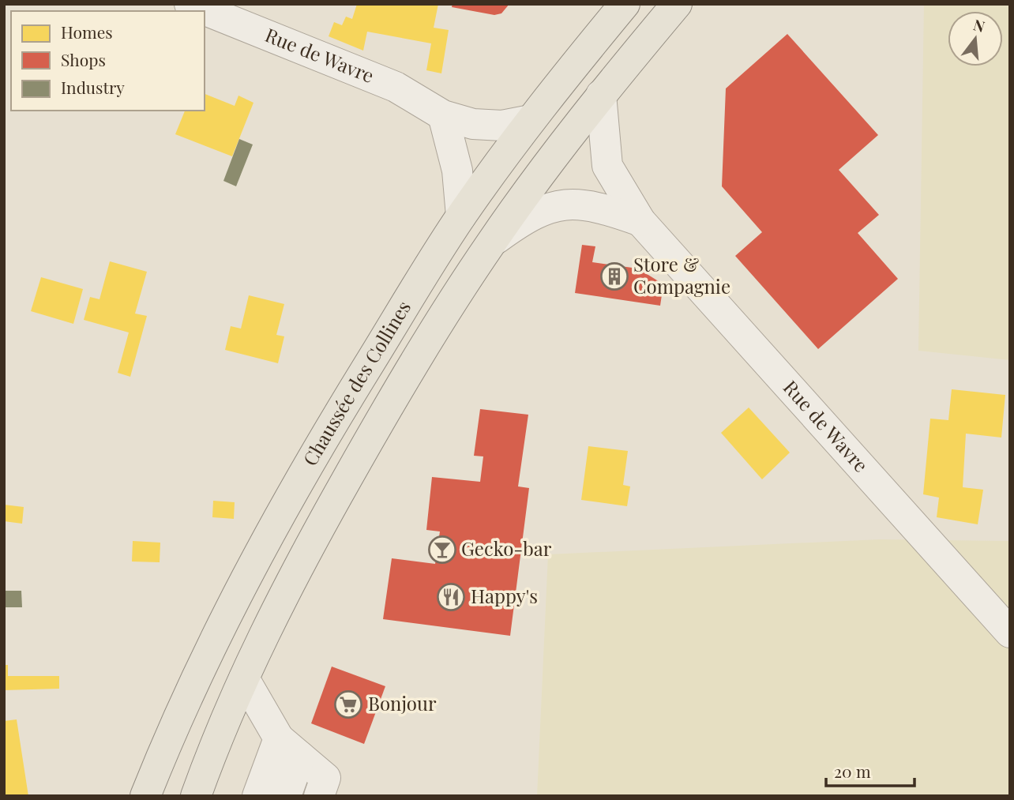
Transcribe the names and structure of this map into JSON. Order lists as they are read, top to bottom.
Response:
{
  "streets": {
    "main road": ["Chaussée des Collines"],
    "street": ["Rue de Wavre"]
  },
  "crossings": [
    ["Rue de Wavre", "Chaussée des Collines"]
  ],
  "places": {
    "building": ["Store & Compagnie"],
    "bar": ["Gecko-bar"],
    "restaurant": ["Happy's"],
    "supermarket": ["Bonjour"]
  },
  "legend": ["Homes", "Shops", "Industry"],
  "scale_bar": "20 m",
  "north": "top"
}
